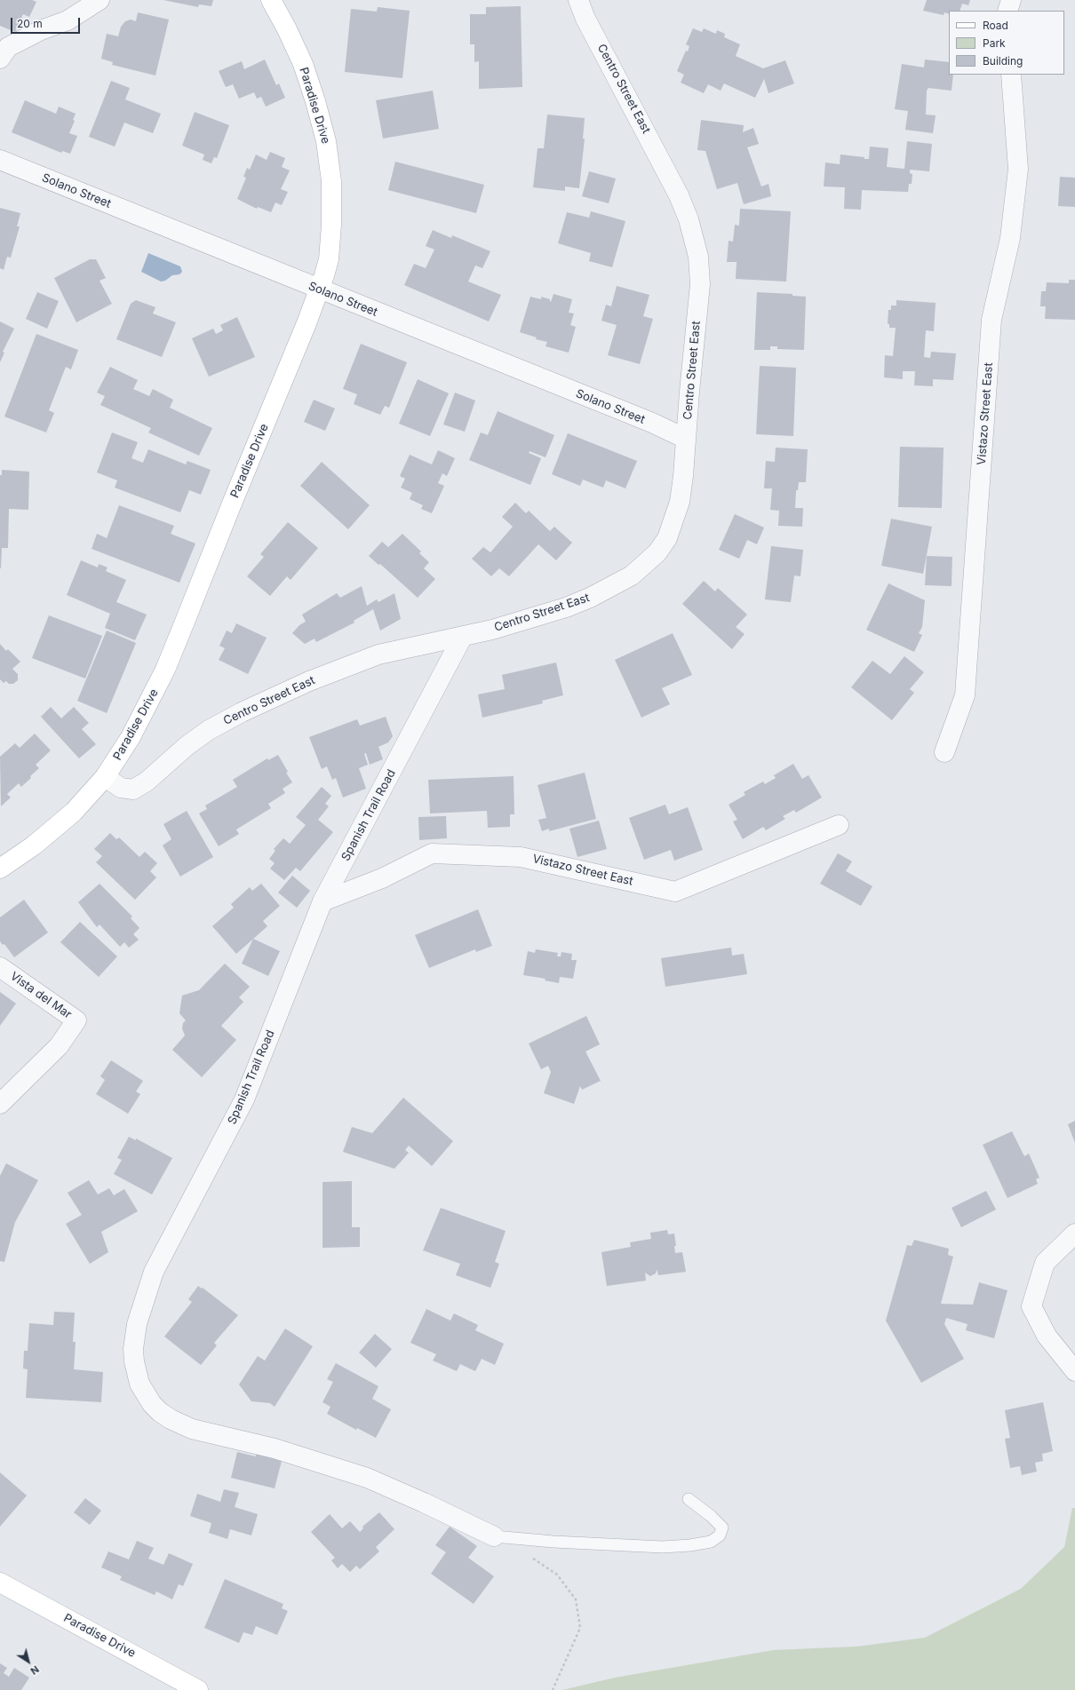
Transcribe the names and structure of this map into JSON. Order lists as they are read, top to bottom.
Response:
{
  "streets": {
    "street": [
      "Centro Street East",
      "Paradise Drive",
      "Solano Street",
      "Vistazo Street East",
      "Spanish Trail Road",
      "Vista del Mar"
    ]
  },
  "crossings": [
    ["Centro Street East", "Paradise Drive"],
    ["Centro Street East", "Solano Street"],
    ["Centro Street East", "Spanish Trail Road"],
    ["Paradise Drive", "Solano Street"],
    ["Vistazo Street East", "Spanish Trail Road"]
  ],
  "legend": ["Road", "Park", "Building"],
  "scale_bar": "20 m",
  "north": "bottom right"
}
